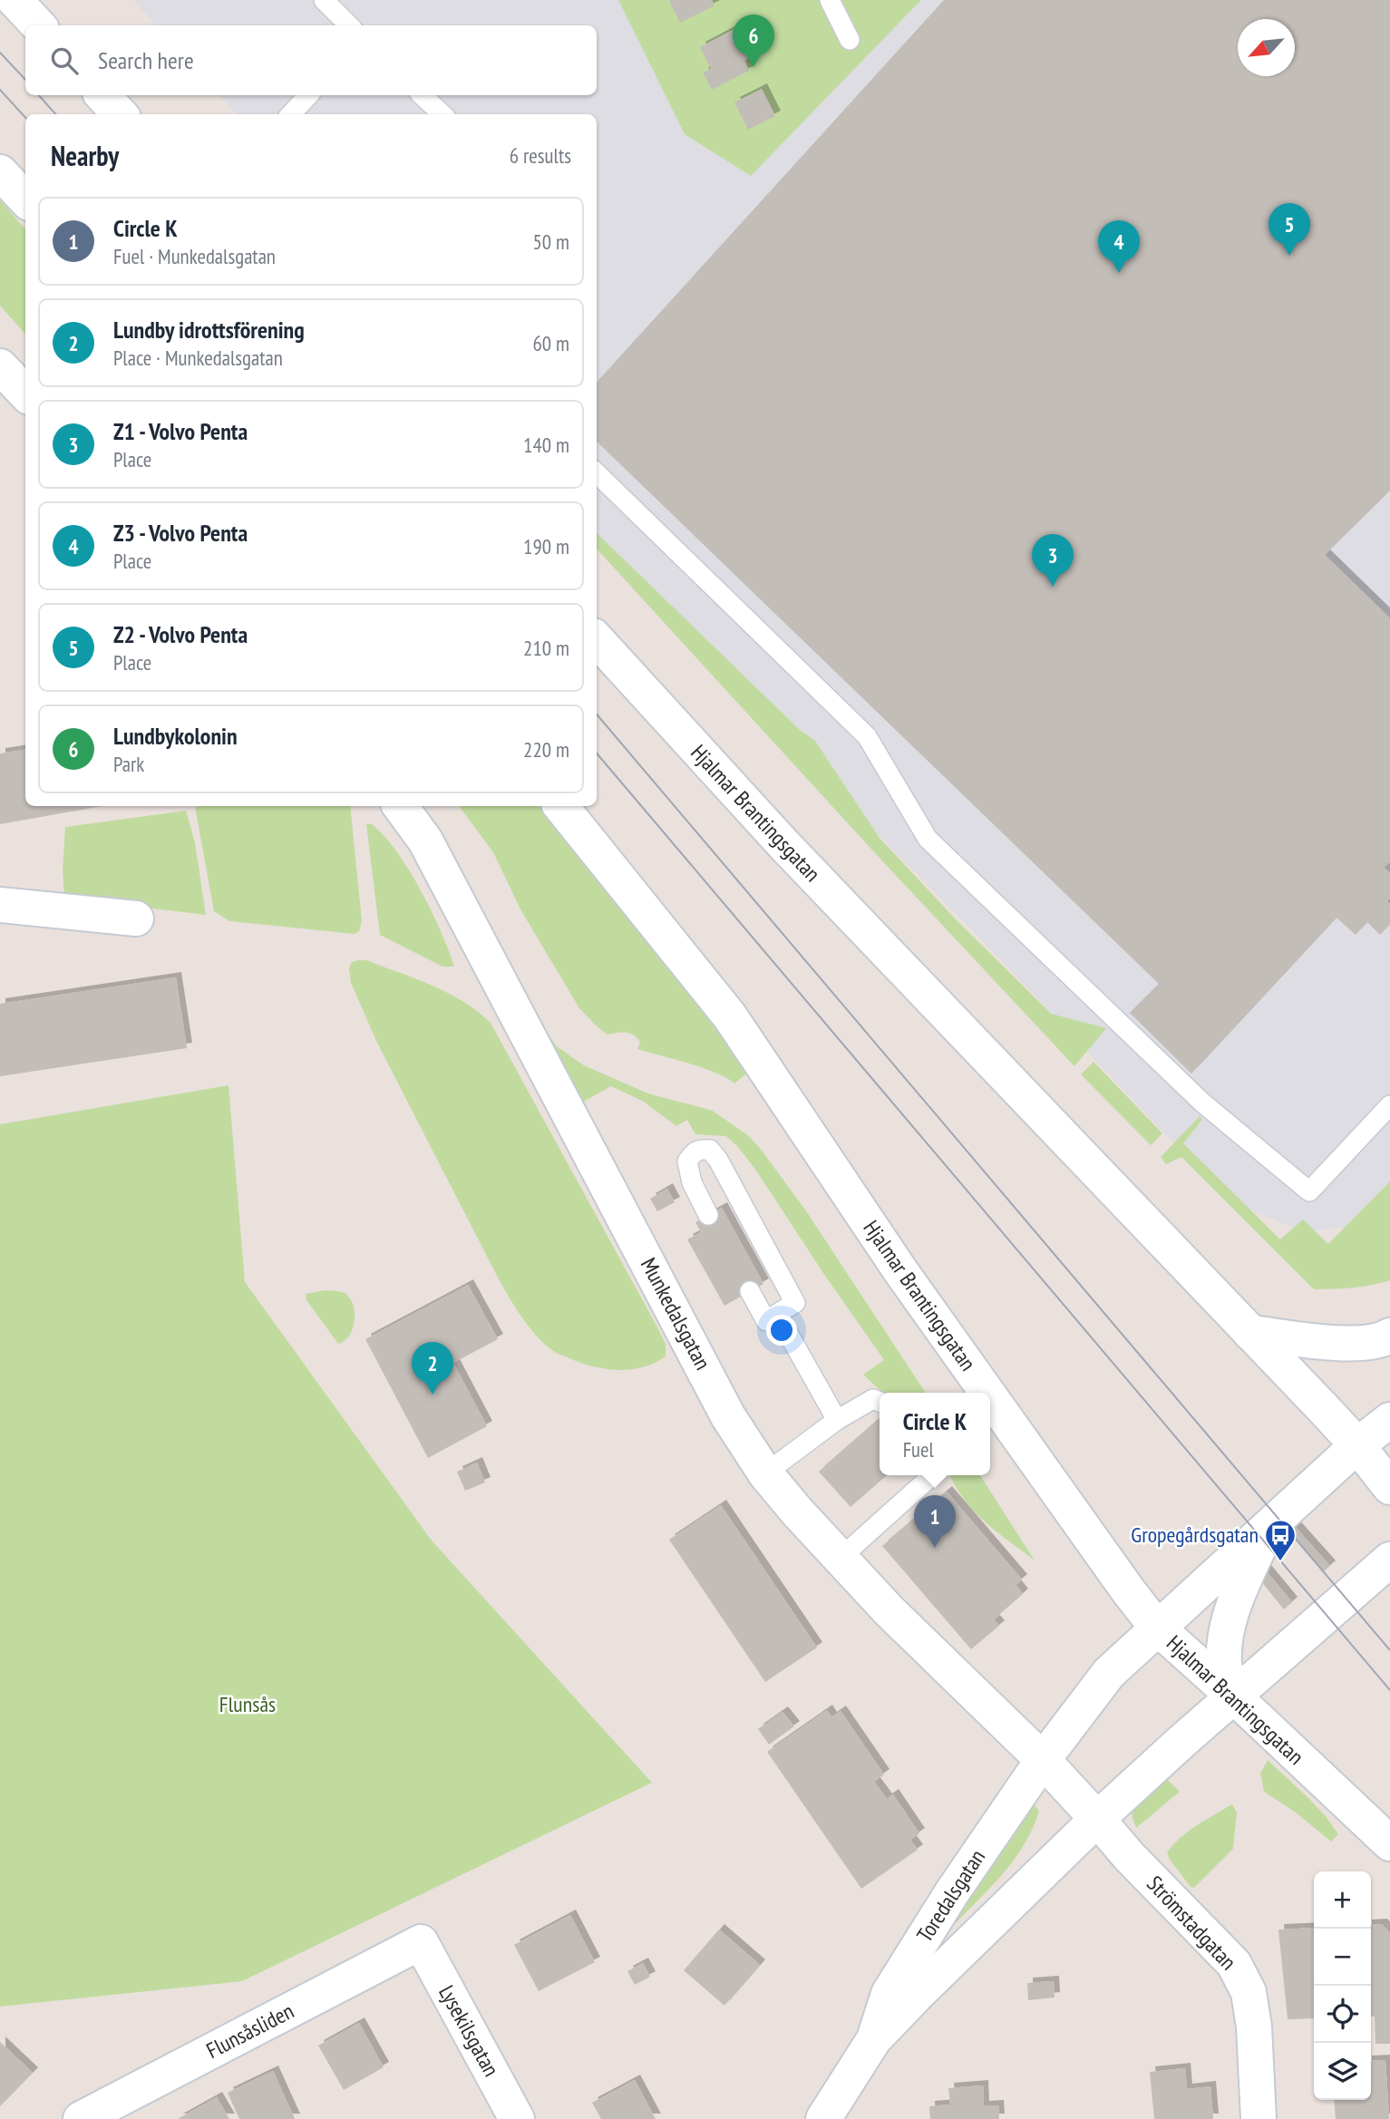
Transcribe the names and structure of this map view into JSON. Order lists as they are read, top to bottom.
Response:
{
  "streets": {
    "street": [
      "Hjalmar Brantingsgatan",
      "Munkedalsgatan",
      "Toredalsgatan",
      "Strömstadgatan",
      "Flunsåsliden",
      "Lysekilsgatan"
    ]
  },
  "crossings": [
    ["Hjalmar Brantingsgatan", "Toredalsgatan"],
    ["Munkedalsgatan", "Toredalsgatan"],
    ["Toredalsgatan", "Strömstadgatan"],
    ["Flunsåsliden", "Lysekilsgatan"]
  ],
  "parks": ["Flunsås"],
  "places": {
    "bus stop": ["Gropegårdsgatan"]
  },
  "north": "bottom left",
  "page": {
    "pins": [
      "6",
      "5",
      "4",
      "3",
      "2",
      "1"
    ],
    "search": "Search here",
    "heading": ["Nearby", "6 results"],
    "list": [
      {
        "mark": "1",
        "name": "Circle K",
        "note": "Fuel · Munkedalsgatan",
        "value": "50 m"
      },
      {
        "mark": "2",
        "name": "Lundby idrottsförening",
        "note": "Place · Munkedalsgatan",
        "value": "60 m"
      },
      {
        "mark": "3",
        "name": "Z1 - Volvo Penta",
        "note": "Place",
        "value": "140 m"
      },
      {
        "mark": "4",
        "name": "Z3 - Volvo Penta",
        "note": "Place",
        "value": "190 m"
      },
      {
        "mark": "5",
        "name": "Z2 - Volvo Penta",
        "note": "Place",
        "value": "210 m"
      },
      {
        "mark": "6",
        "name": "Lundbykolonin",
        "note": "Park",
        "value": "220 m"
      }
    ],
    "popup": ["Circle K", "Fuel"],
    "map_buttons": ["+", "−"]
  }
}
